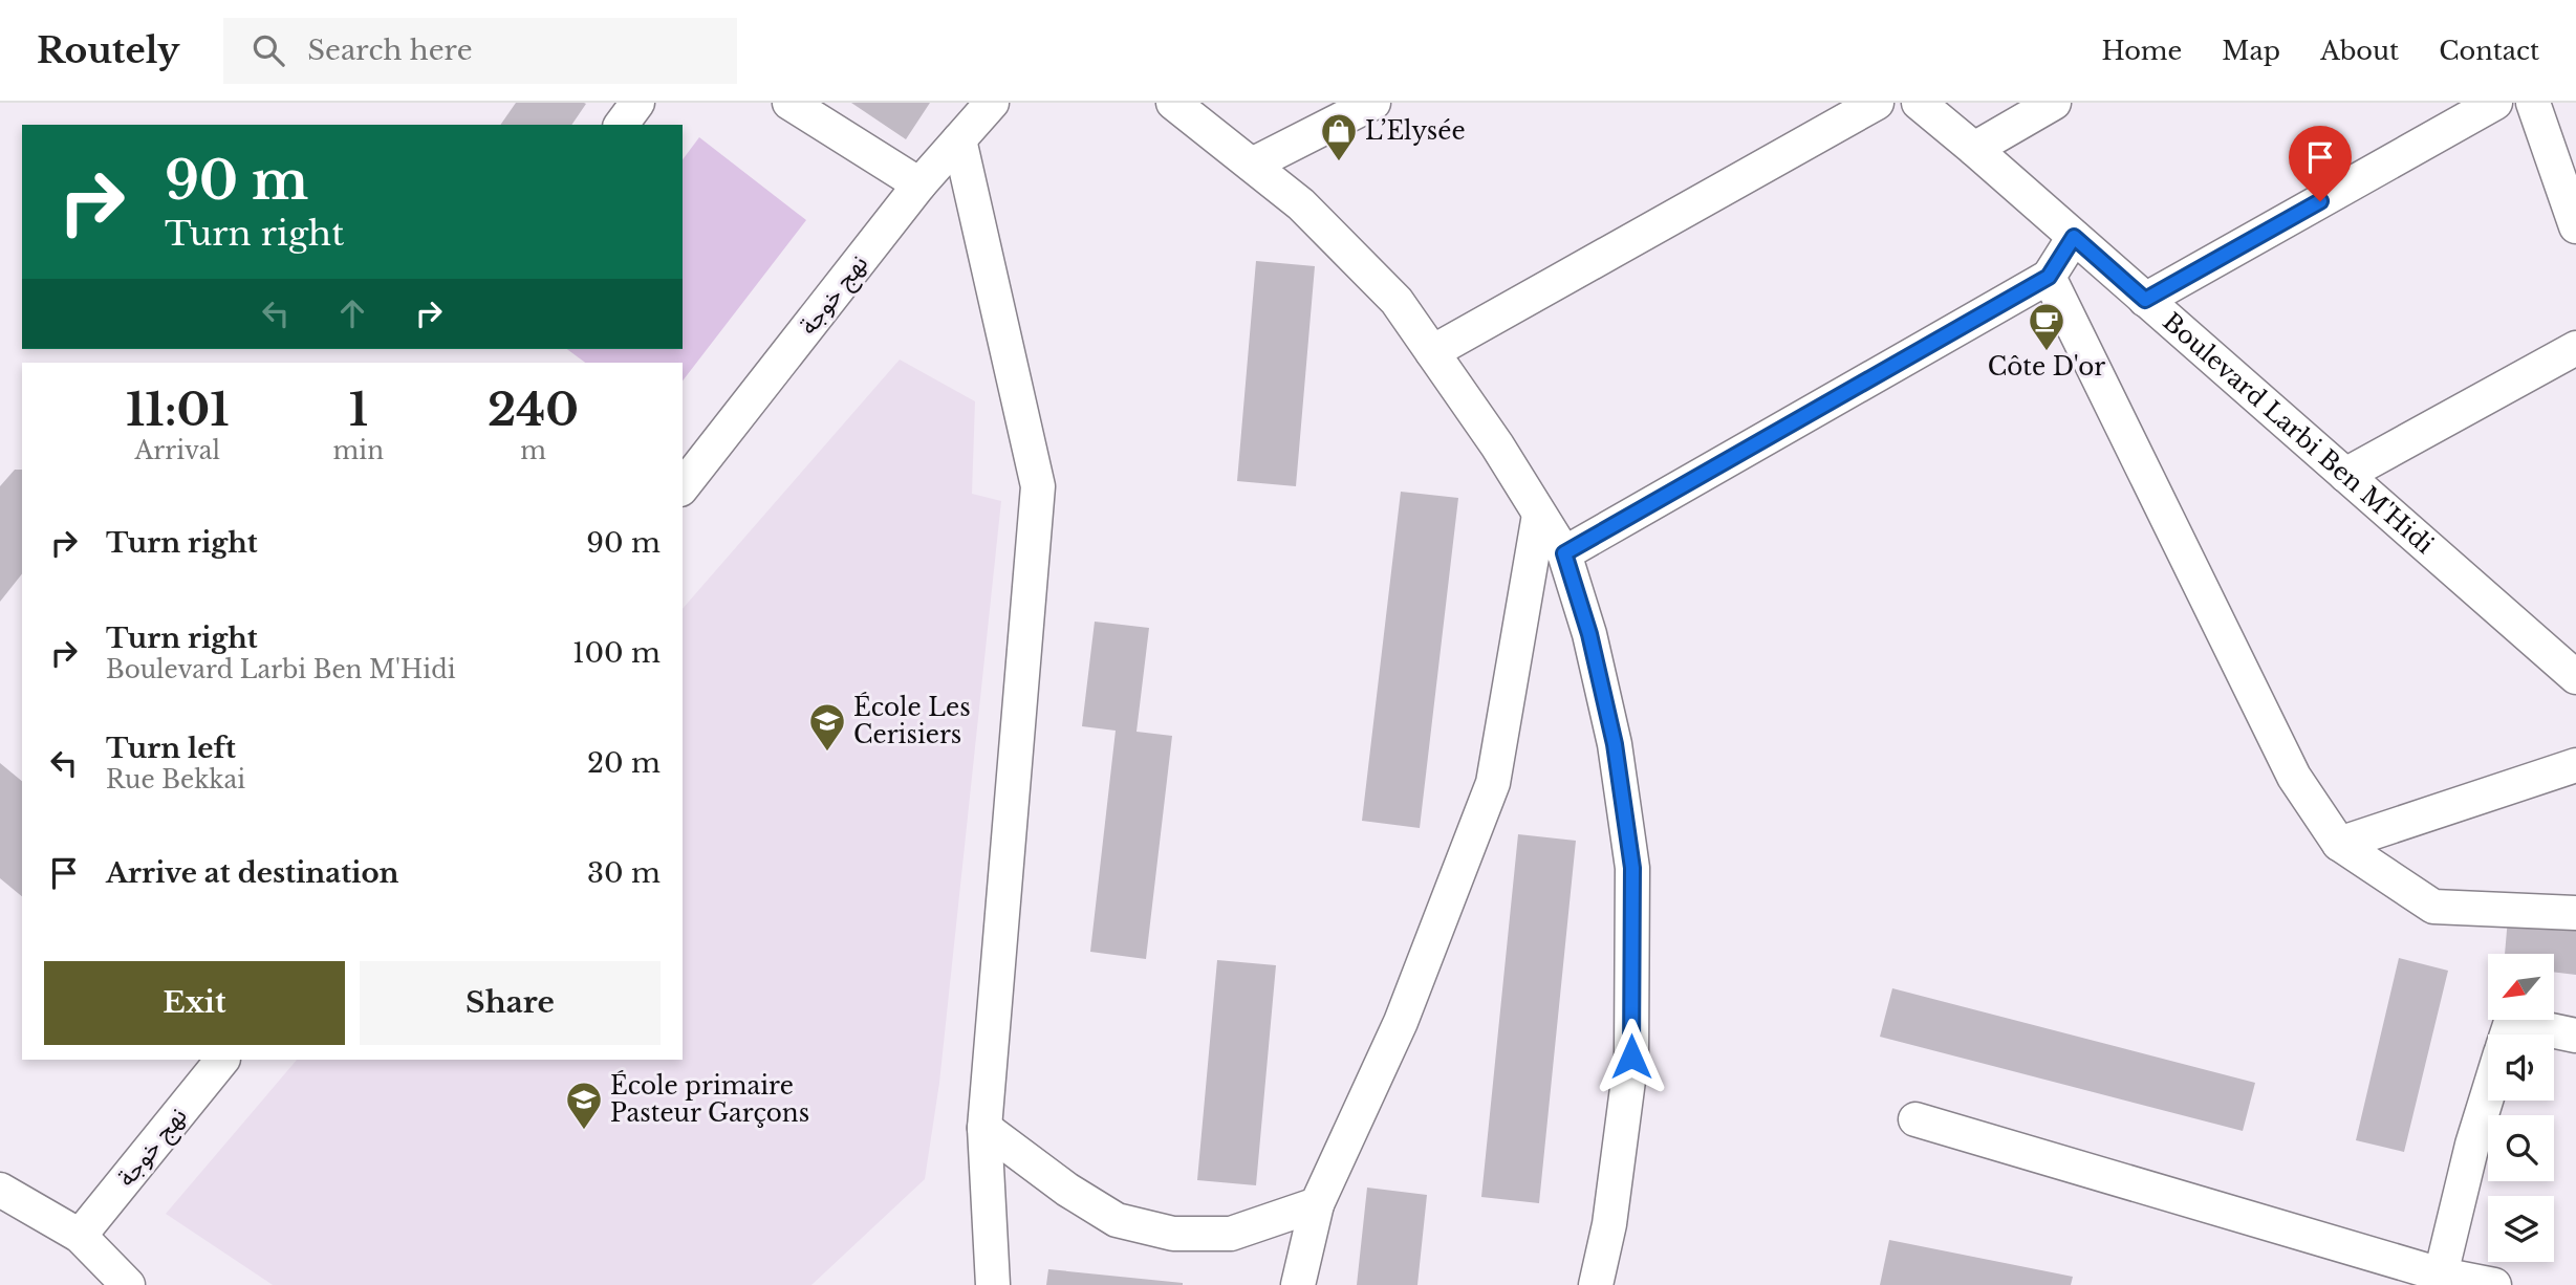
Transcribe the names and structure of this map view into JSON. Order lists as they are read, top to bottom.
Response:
{
  "streets": {
    "street": ["نهج خوجة", "Boulevard Larbi Ben M'Hidi"]
  },
  "places": {
    "shop": ["L’Elysée"],
    "cafe": ["Côte D'or"],
    "school or university": ["École Les Cerisiers", "École primaire Pasteur Garçons"]
  },
  "north": "bottom left",
  "page": {
    "header": "Routely",
    "search": "Search here",
    "nav": [
      "Home",
      "Map",
      "About",
      "Contact"
    ],
    "turn": ["90 m", "Turn right"],
    "eta": [
      "11:01",
      "Arrival",
      "1",
      "min",
      "240",
      "m"
    ],
    "list": [
      {
        "name": "Turn right",
        "value": "90 m"
      },
      {
        "name": "Turn right",
        "note": "Boulevard Larbi Ben M'Hidi",
        "value": "100 m"
      },
      {
        "name": "Turn left",
        "note": "Rue Bekkai",
        "value": "20 m"
      },
      {
        "name": "Arrive at destination",
        "value": "30 m"
      }
    ],
    "buttons": ["Exit", "Share"]
  }
}
